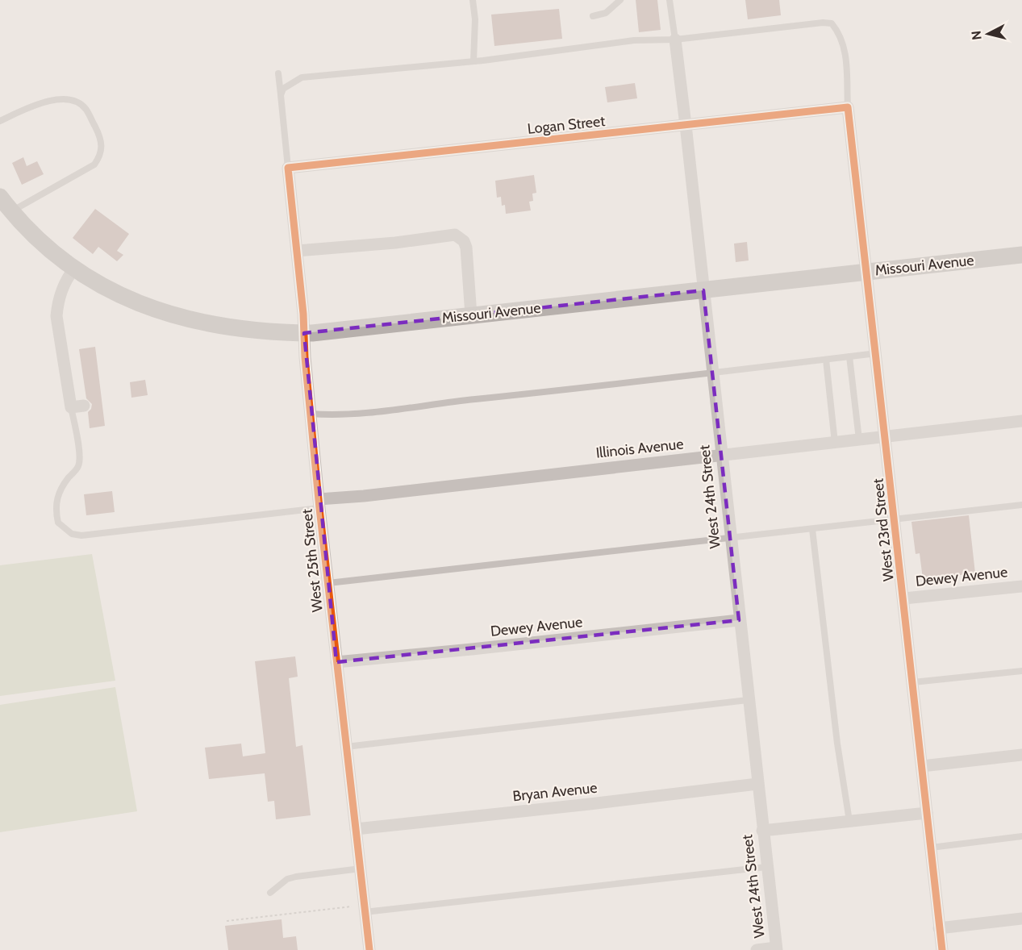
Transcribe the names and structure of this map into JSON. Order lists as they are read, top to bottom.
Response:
{
  "streets": {
    "street": [
      "Logan Street",
      "Missouri Avenue",
      "Illinois Avenue",
      "West 24th Street",
      "West 23rd Street",
      "West 25th Street",
      "Dewey Avenue",
      "Bryan Avenue"
    ]
  },
  "crossings": [
    ["Logan Street", "West 24th Street"],
    ["Logan Street", "West 23rd Street"],
    ["Logan Street", "West 25th Street"],
    ["Missouri Avenue", "West 24th Street"],
    ["Missouri Avenue", "West 23rd Street"],
    ["Missouri Avenue", "West 25th Street"],
    ["Illinois Avenue", "West 24th Street"],
    ["Illinois Avenue", "West 23rd Street"],
    ["Illinois Avenue", "West 25th Street"],
    ["West 24th Street", "Dewey Avenue"],
    ["West 24th Street", "Bryan Avenue"],
    ["West 23rd Street", "Dewey Avenue"],
    ["West 25th Street", "Dewey Avenue"],
    ["West 25th Street", "Bryan Avenue"]
  ],
  "north": "left"
}
